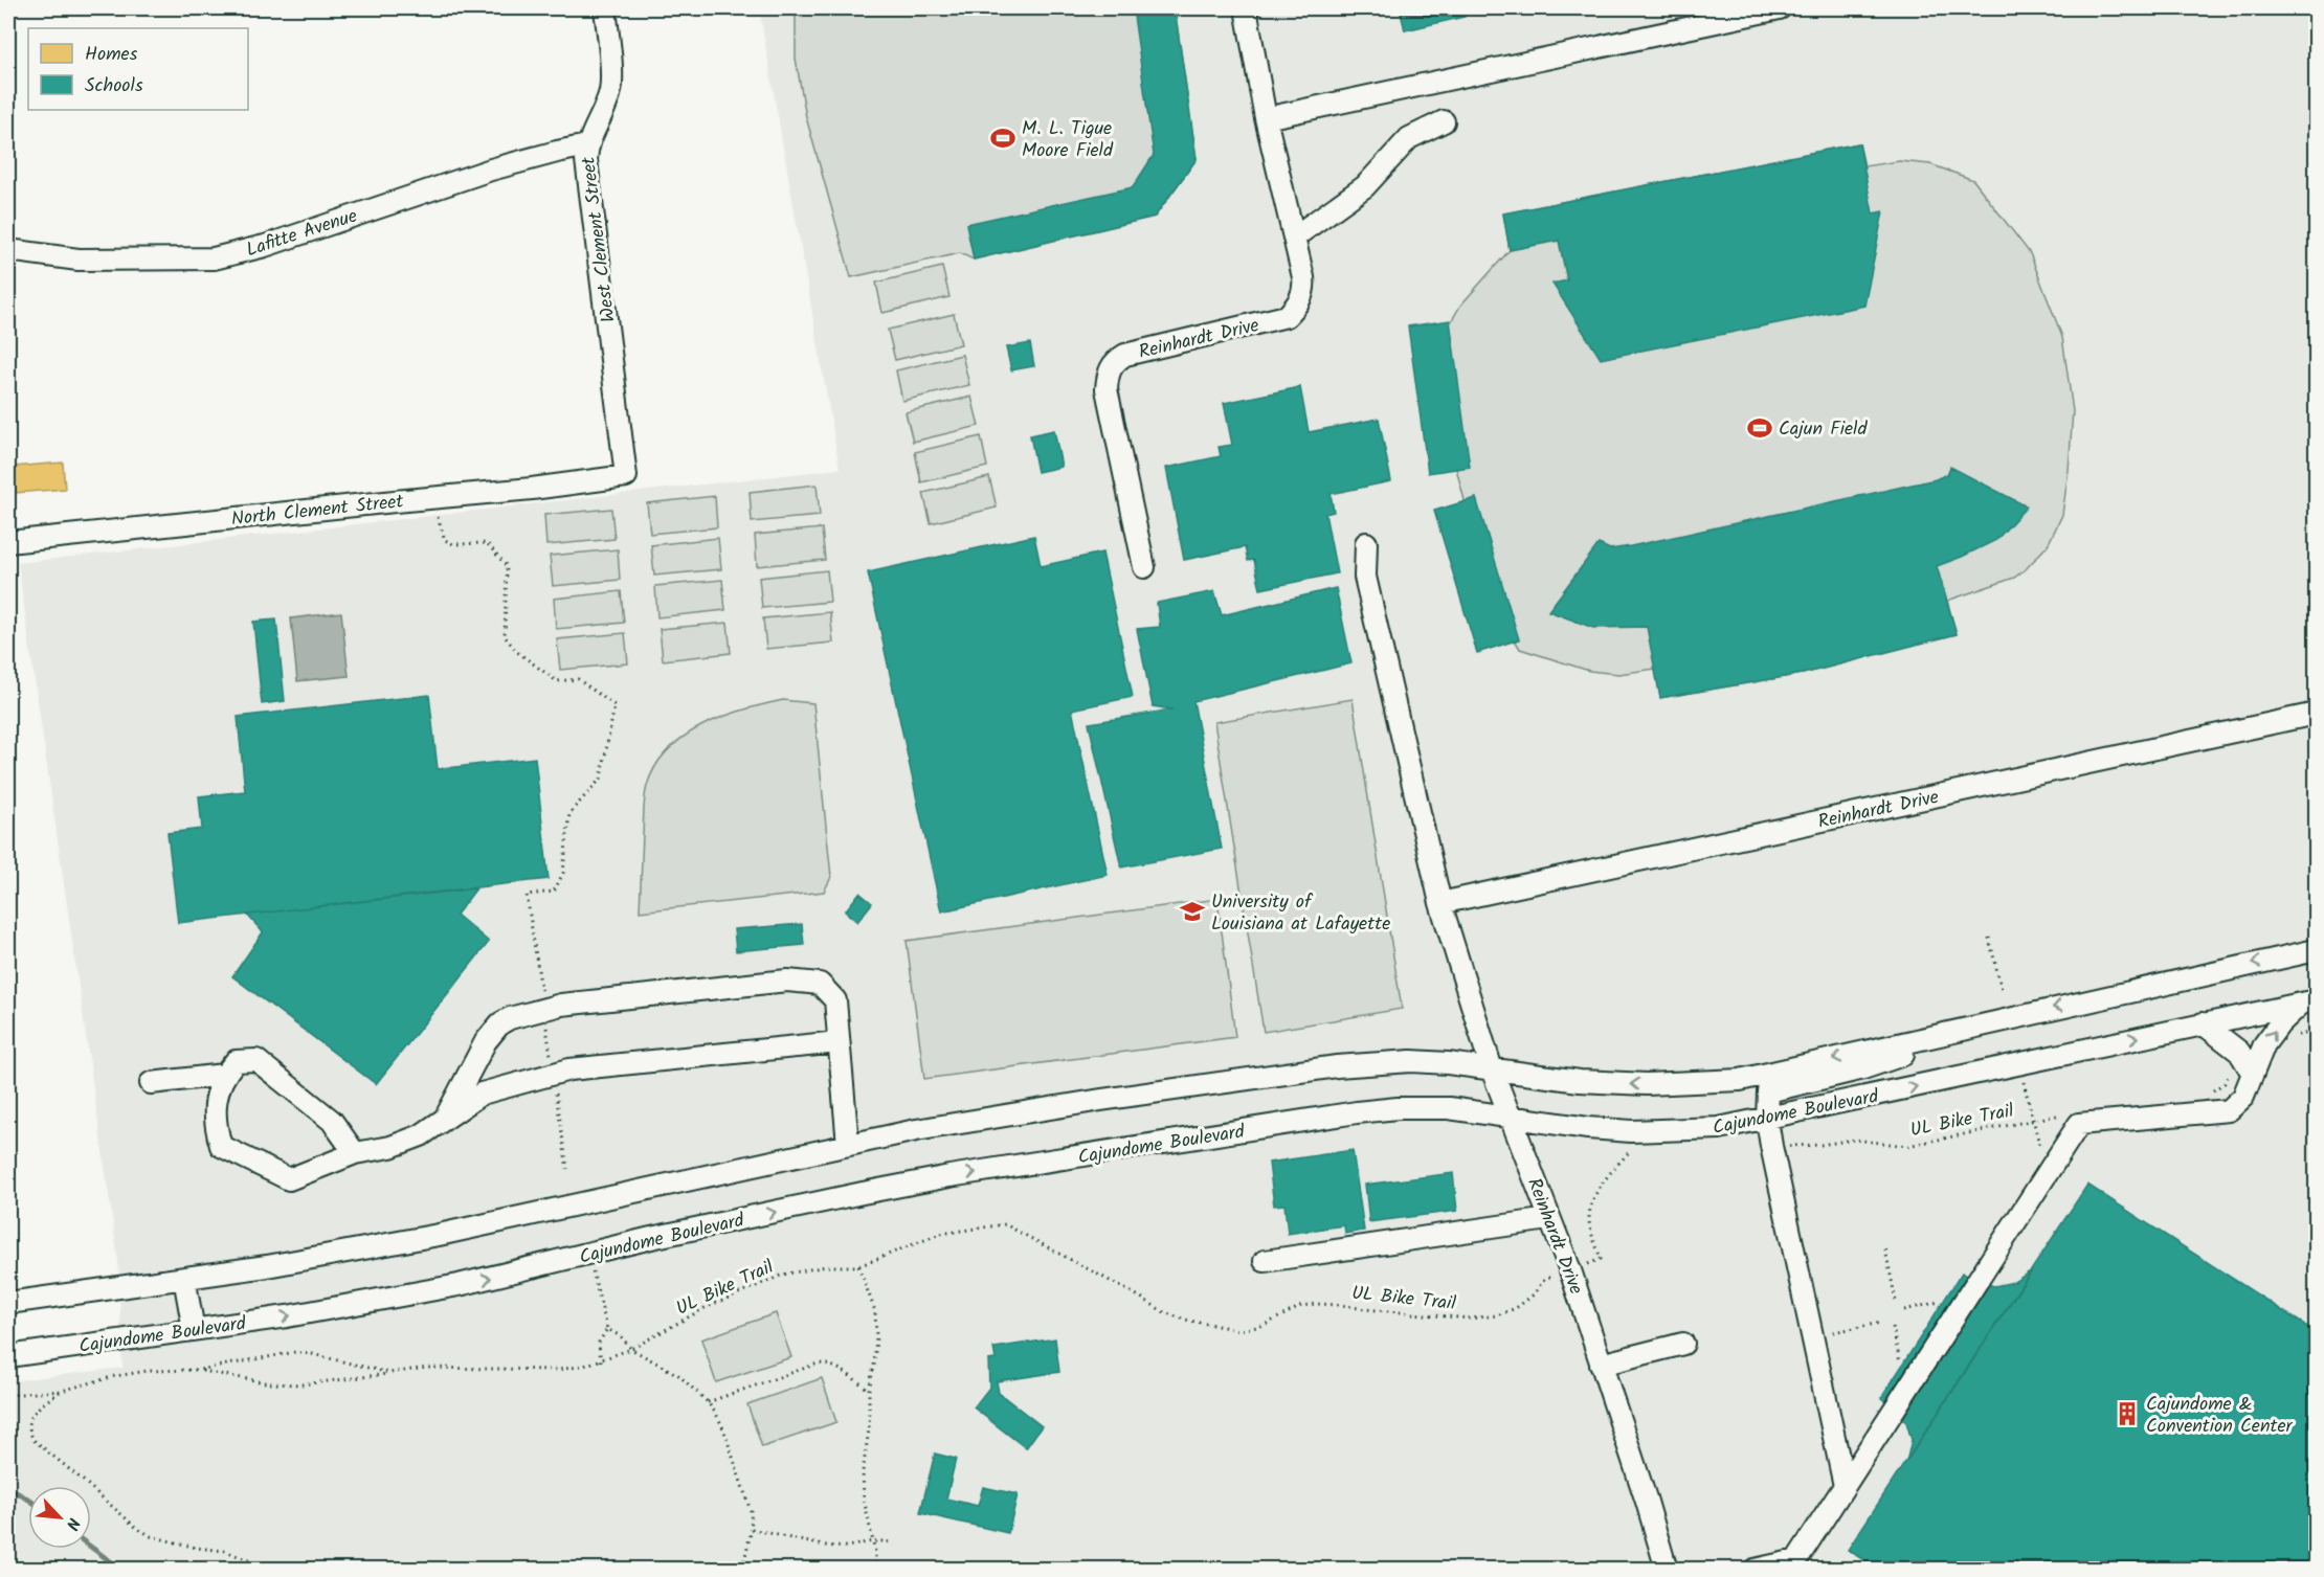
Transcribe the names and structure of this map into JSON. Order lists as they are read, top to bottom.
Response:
{
  "streets": {
    "street": [
      "Lafitte Avenue",
      "West Clement Street",
      "Reinhardt Drive",
      "North Clement Street",
      "Cajundome Boulevard"
    ],
    "path": ["UL Bike Trail"]
  },
  "crossings": [
    ["Lafitte Avenue", "West Clement Street"],
    ["West Clement Street", "North Clement Street"],
    ["Reinhardt Drive", "Cajundome Boulevard"],
    ["Reinhardt Drive", "UL Bike Trail"]
  ],
  "places": {
    "sports": ["M. L. Tigue Moore Field", "Cajun Field"],
    "school or university": ["University of Louisiana at Lafayette"],
    "building": ["Cajundome & Convention Center"]
  },
  "legend": ["Homes", "Schools"],
  "north": "bottom right"
}
